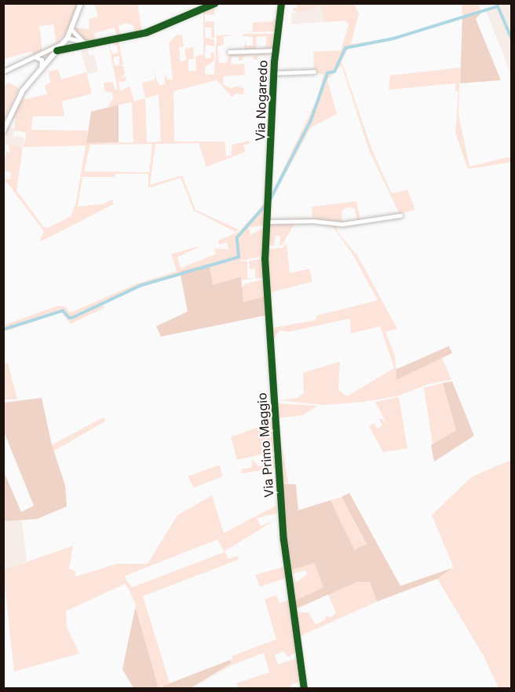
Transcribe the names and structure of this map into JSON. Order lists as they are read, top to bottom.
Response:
{
  "streets": {
    "street": ["Via Nogaredo", "Via Primo Maggio"]
  },
  "crossings": [
    ["Via Nogaredo", "Via Primo Maggio"]
  ]
}
